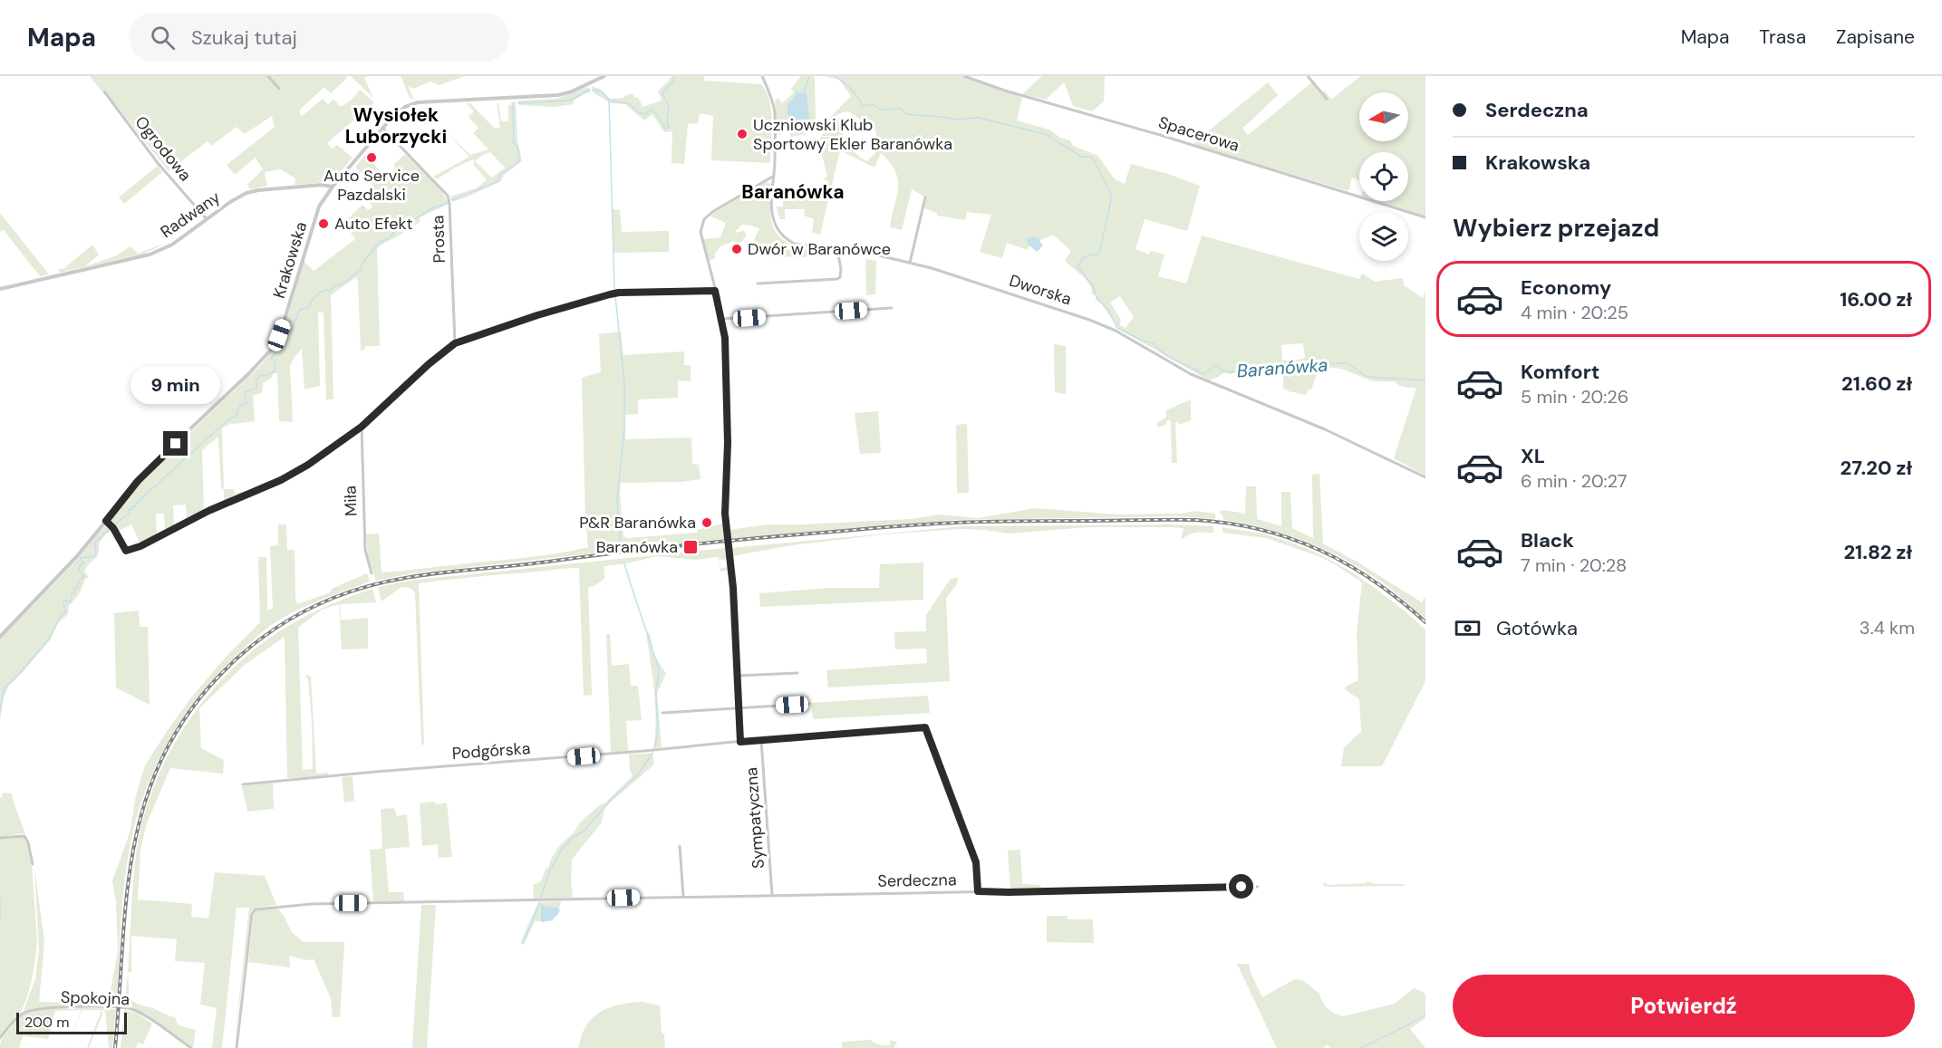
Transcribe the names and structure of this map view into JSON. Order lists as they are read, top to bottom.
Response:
{
  "streets": {
    "street": [
      "Spacerowa",
      "Ogrodowa",
      "Radwany",
      "Prosta",
      "Krakowska",
      "Dworska",
      "Miła",
      "Podgórska",
      "Sympatyczna",
      "Serdeczna",
      "Spokojna"
    ]
  },
  "crossings": [
    ["Ogrodowa", "Radwany"],
    ["Radwany", "Krakowska"],
    ["Prosta", "Krakowska"],
    ["Podgórska", "Sympatyczna"],
    ["Podgórska", "Serdeczna"],
    ["Sympatyczna", "Serdeczna"]
  ],
  "districts": ["Wysiołek Luborzycki", "Baranówka"],
  "water": ["Baranówka"],
  "places": {
    "other": [
      "Uczniowski Klub Sportowy Ekler Baranówka",
      "Auto Service Pazdalski",
      "Auto Efekt",
      "Dwór w Baranówce",
      "P&R Baranówka"
    ],
    "transit": ["Baranówka"]
  },
  "scale_bar": "200 m",
  "north": "left",
  "page": {
    "header": "Mapa",
    "search": "Szukaj tutaj",
    "nav": ["Mapa", "Trasa", "Zapisane"],
    "banner": ["Serdeczna", "Krakowska"],
    "heading": "Wybierz przejazd",
    "list": [
      {
        "name": "Economy",
        "note": "4 min · 20:25",
        "value": "16.00 zł"
      },
      {
        "name": "Komfort",
        "note": "5 min · 20:26",
        "value": "21.60 zł"
      },
      {
        "name": "XL",
        "note": "6 min · 20:27",
        "value": "27.20 zł"
      },
      {
        "name": "Black",
        "note": "7 min · 20:28",
        "value": "21.82 zł"
      }
    ],
    "bubble": "9 min",
    "pay": ["Gotówka", "3.4 km"],
    "buttons": "Potwierdź",
    "scale": "200 m"
  }
}
